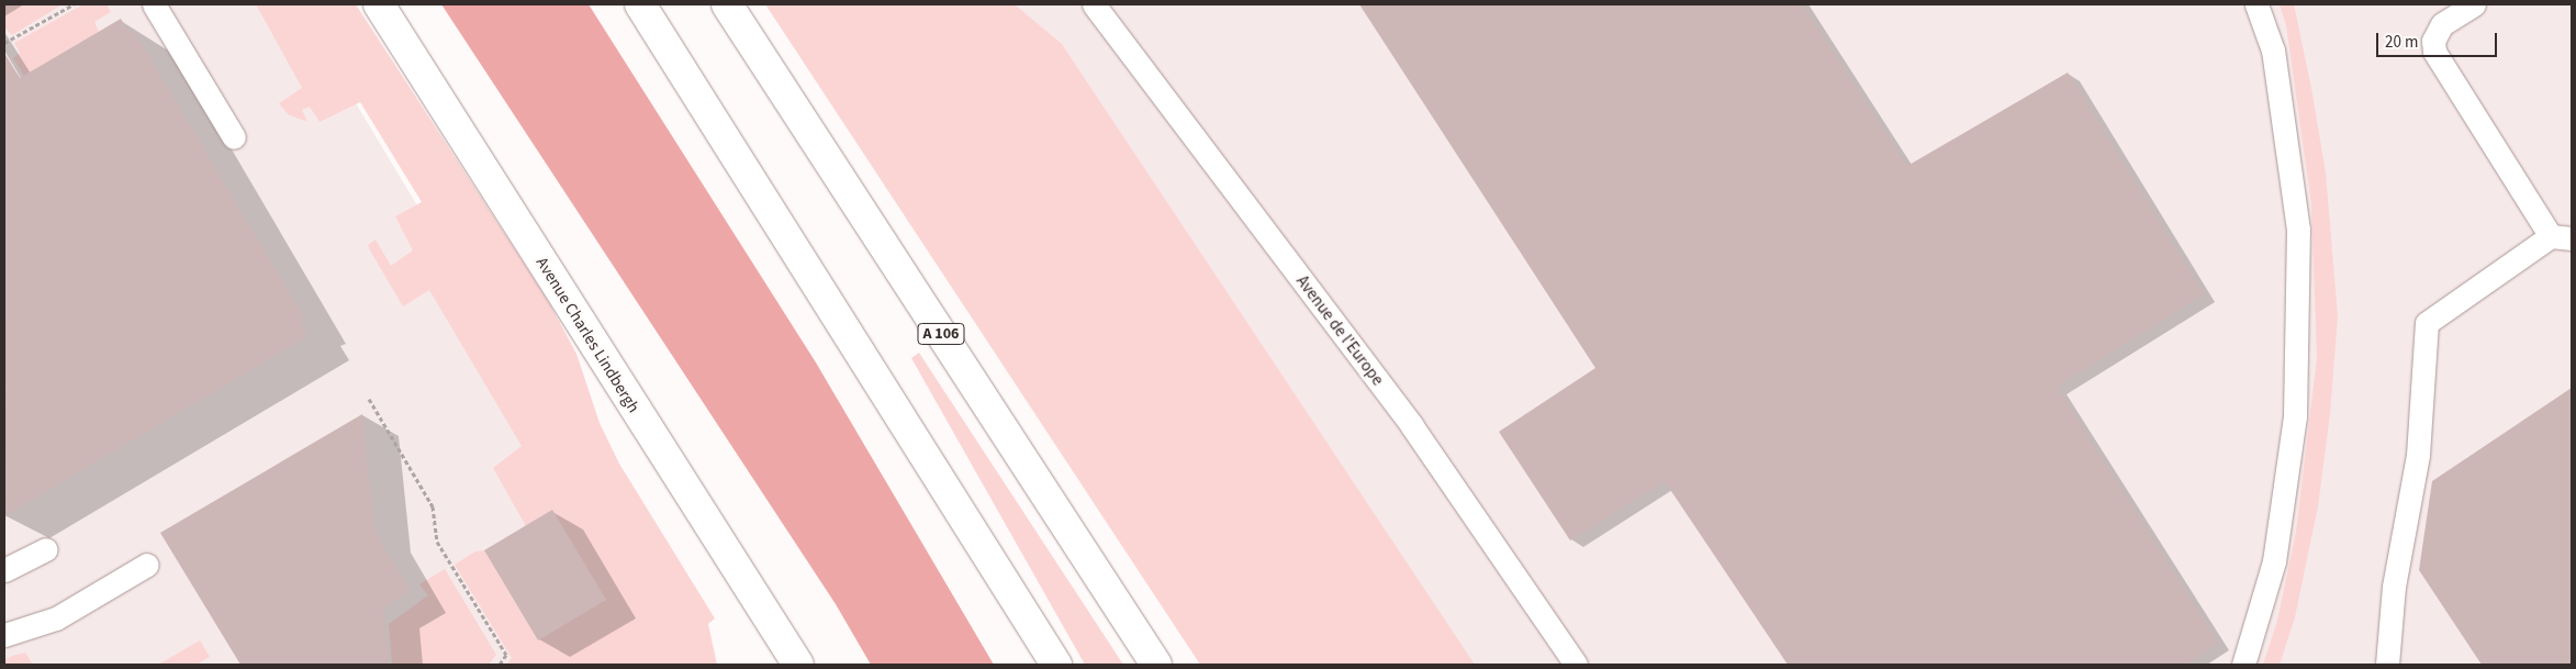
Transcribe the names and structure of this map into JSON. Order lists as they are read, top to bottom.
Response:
{
  "streets": {
    "main road": ["A 106", "Avenue Charles Lindbergh"],
    "lane": ["Avenue de l'Europe"]
  },
  "scale_bar": "20 m"
}
